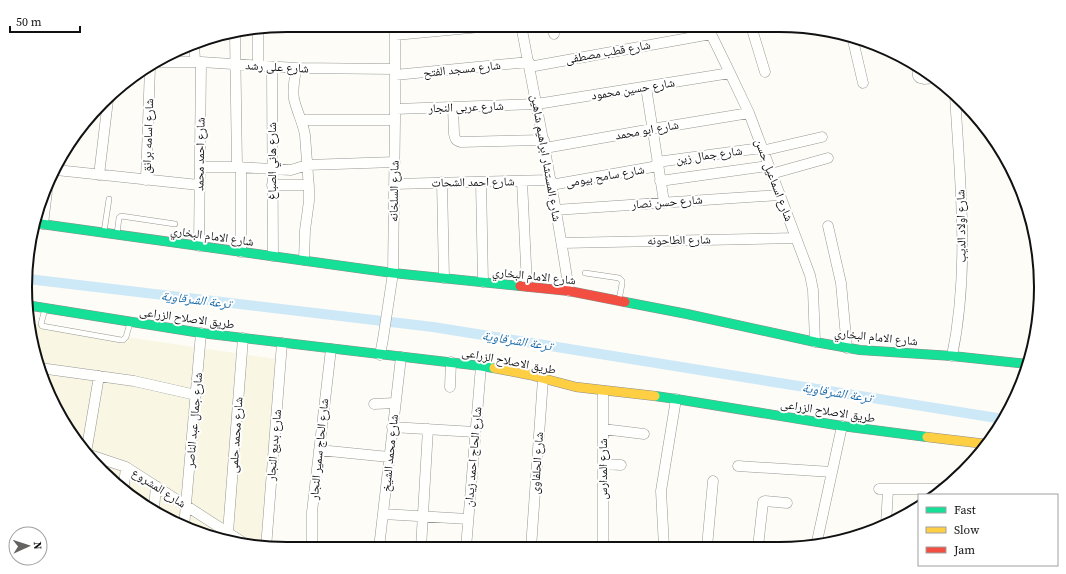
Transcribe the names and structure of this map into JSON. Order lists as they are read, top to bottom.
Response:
{
  "streets": {
    "street": [
      "شارع قطب مصطفى",
      "شارع على رشد",
      "شارع مسجد الفتح",
      "شارع حسين محمود",
      "شارع عربى النجار",
      "شارع ابو محمد",
      "شارع اسامه برانق",
      "شارع احمد محمد",
      "شارع جمال زين",
      "شارع المستشار ابراهيم شاهين",
      "شارع هاني الصباغ",
      "شارع سامح بيومى",
      "شارع اسماعيل حسن",
      "شارع احمد الشحات",
      "شارع السلخانه",
      "شارع حسن نصار",
      "شارع اولاد الديب",
      "شارع الامام البخاري",
      "شارع الطاحونه",
      "طريق الاصلاح الزراعى",
      "شارع جمال عبد الناصر",
      "شارع محمد حلمى",
      "شارع بديع النجار",
      "شارع الحاج سمير النجار",
      "شارع محمد الشيخ",
      "شارع الحاج احمد زيدان",
      "شارع الحلفاوى",
      "شارع المدارس",
      "شارع المشروع"
    ]
  },
  "crossings": [
    ["شارع قطب مصطفى", "شارع مسجد الفتح"],
    ["شارع قطب مصطفى", "شارع المستشار ابراهيم شاهين"],
    ["شارع على رشد", "شارع مسجد الفتح"],
    ["شارع على رشد", "شارع احمد محمد"],
    ["شارع على رشد", "شارع هاني الصباغ"],
    ["شارع على رشد", "شارع السلخانه"],
    ["شارع مسجد الفتح", "شارع المستشار ابراهيم شاهين"],
    ["شارع مسجد الفتح", "شارع السلخانه"],
    ["شارع حسين محمود", "شارع عربى النجار"],
    ["شارع حسين محمود", "شارع المستشار ابراهيم شاهين"],
    ["شارع حسين محمود", "شارع اسماعيل حسن"],
    ["شارع عربى النجار", "شارع ابو محمد"],
    ["شارع عربى النجار", "شارع المستشار ابراهيم شاهين"],
    ["شارع عربى النجار", "شارع السلخانه"],
    ["شارع ابو محمد", "شارع المستشار ابراهيم شاهين"],
    ["شارع ابو محمد", "شارع اسماعيل حسن"],
    ["شارع احمد محمد", "شارع الامام البخاري"],
    ["شارع جمال زين", "شارع سامح بيومى"],
    ["شارع جمال زين", "شارع اسماعيل حسن"],
    ["شارع المستشار ابراهيم شاهين", "شارع سامح بيومى"],
    ["شارع المستشار ابراهيم شاهين", "شارع احمد الشحات"],
    ["شارع المستشار ابراهيم شاهين", "شارع حسن نصار"],
    ["شارع المستشار ابراهيم شاهين", "شارع الامام البخاري"],
    ["شارع المستشار ابراهيم شاهين", "شارع الطاحونه"],
    ["شارع هاني الصباغ", "شارع الامام البخاري"],
    ["شارع سامح بيومى", "شارع احمد الشحات"],
    ["شارع اسماعيل حسن", "شارع حسن نصار"],
    ["شارع اسماعيل حسن", "شارع الامام البخاري"],
    ["شارع اسماعيل حسن", "شارع الطاحونه"],
    ["شارع احمد الشحات", "شارع السلخانه"],
    ["شارع السلخانه", "شارع الامام البخاري"],
    ["شارع السلخانه", "طريق الاصلاح الزراعى"],
    ["شارع اولاد الديب", "شارع الامام البخاري"],
    ["طريق الاصلاح الزراعى", "شارع جمال عبد الناصر"],
    ["طريق الاصلاح الزراعى", "شارع محمد حلمى"],
    ["طريق الاصلاح الزراعى", "شارع بديع النجار"],
    ["طريق الاصلاح الزراعى", "شارع الحاج سمير النجار"],
    ["طريق الاصلاح الزراعى", "شارع محمد الشيخ"],
    ["طريق الاصلاح الزراعى", "شارع الحاج احمد زيدان"],
    ["طريق الاصلاح الزراعى", "شارع الحلفاوى"],
    ["طريق الاصلاح الزراعى", "شارع المدارس"],
    ["شارع جمال عبد الناصر", "شارع المشروع"],
    ["شارع محمد حلمى", "شارع المشروع"]
  ],
  "water": ["ترعة الشرقاوية"],
  "legend": ["Fast", "Slow", "Jam"],
  "scale_bar": "50 m",
  "north": "right"
}
